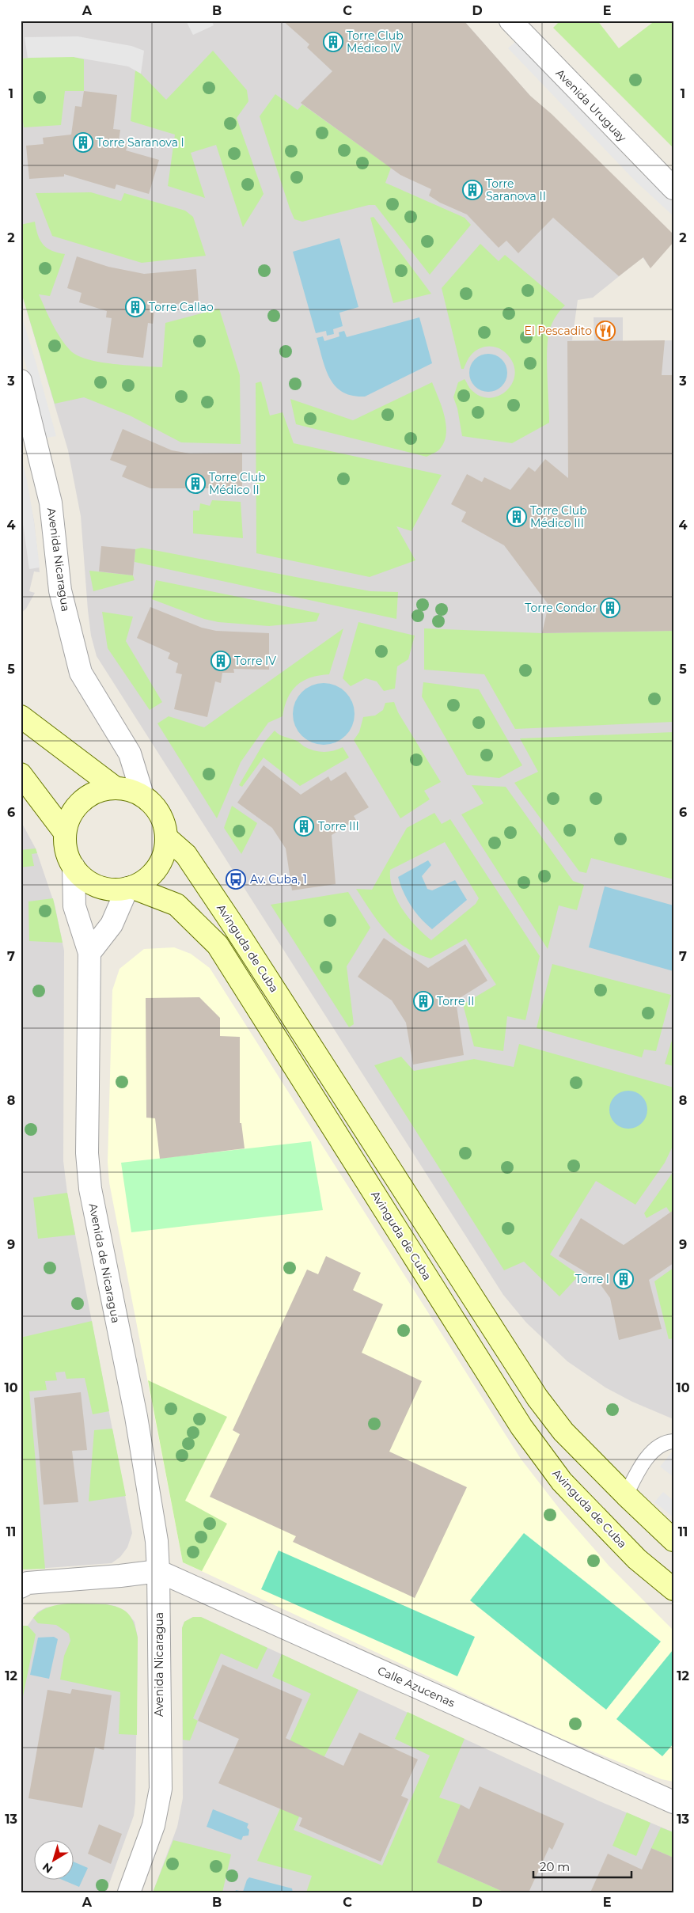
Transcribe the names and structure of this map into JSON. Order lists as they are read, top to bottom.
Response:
{
  "streets": {
    "main road": ["Avinguda de Cuba"],
    "street": [
      "Avenida Uruguay",
      "Avenida Nicaragua",
      "Avenida de Nicaragua",
      "Calle Azucenas"
    ]
  },
  "crossings": [
    ["Avenida Nicaragua", "Avinguda de Cuba"],
    ["Avenida Nicaragua", "Avenida de Nicaragua"],
    ["Avenida Nicaragua", "Calle Azucenas"],
    ["Avinguda de Cuba", "Avenida de Nicaragua"],
    ["Avenida de Nicaragua", "Calle Azucenas"]
  ],
  "places": {
    "building": [
      "Torre Club Médico IV",
      "Torre Saranova I",
      "Torre Saranova II",
      "Torre Callao",
      "Torre Club Médico II",
      "Torre Club Médico III",
      "Torre Condor",
      "Torre IV",
      "Torre III",
      "Torre II",
      "Torre I"
    ],
    "restaurant": ["El Pescadito"],
    "bus stop": ["Av. Cuba, 1"]
  },
  "scale_bar": "20 m",
  "north": "bottom left",
  "grid": {
    "columns": [
      "A",
      "B",
      "C",
      "D",
      "E"
    ],
    "rows": [
      "1",
      "2",
      "3",
      "4",
      "5",
      "6",
      "7",
      "8",
      "9",
      "10",
      "11",
      "12",
      "13"
    ]
  }
}
